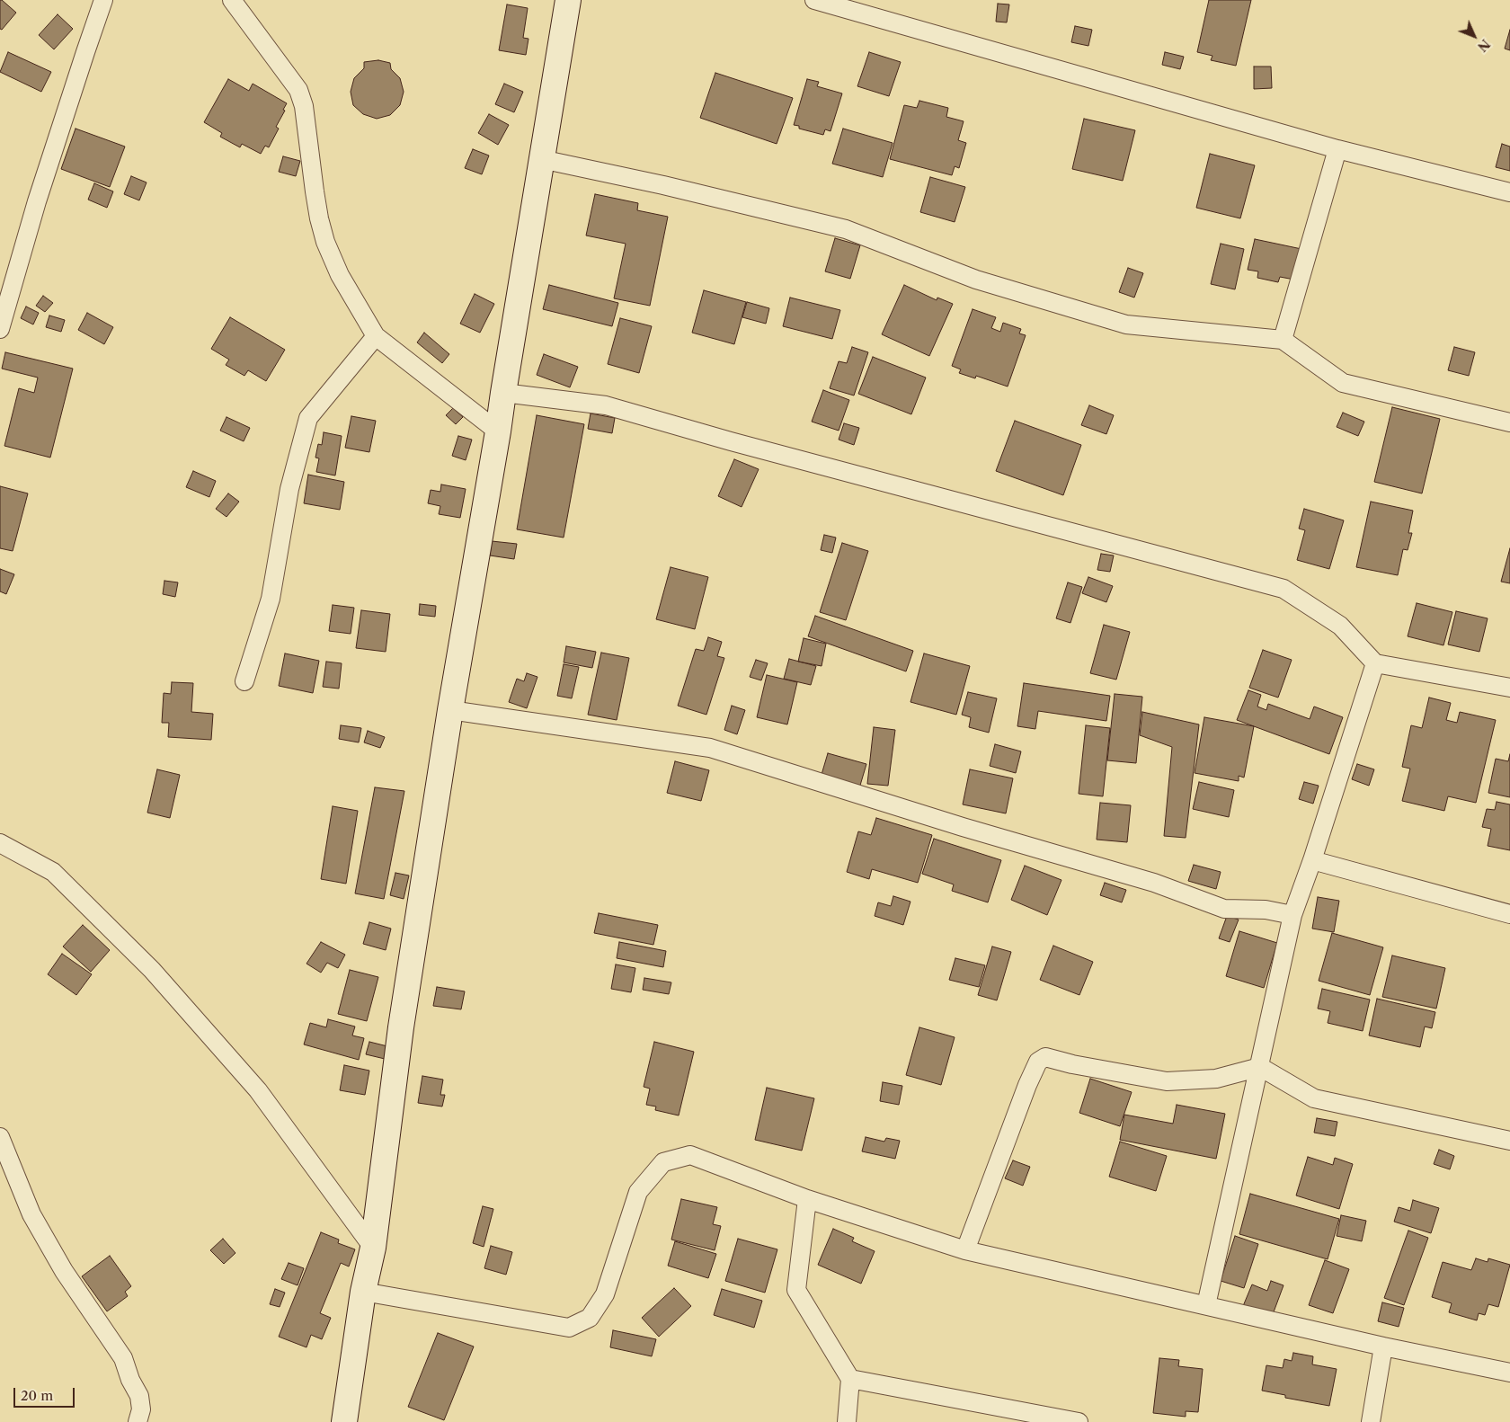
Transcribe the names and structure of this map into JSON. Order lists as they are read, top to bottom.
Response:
{
  "scale_bar": "20 m",
  "north": "bottom right"
}
